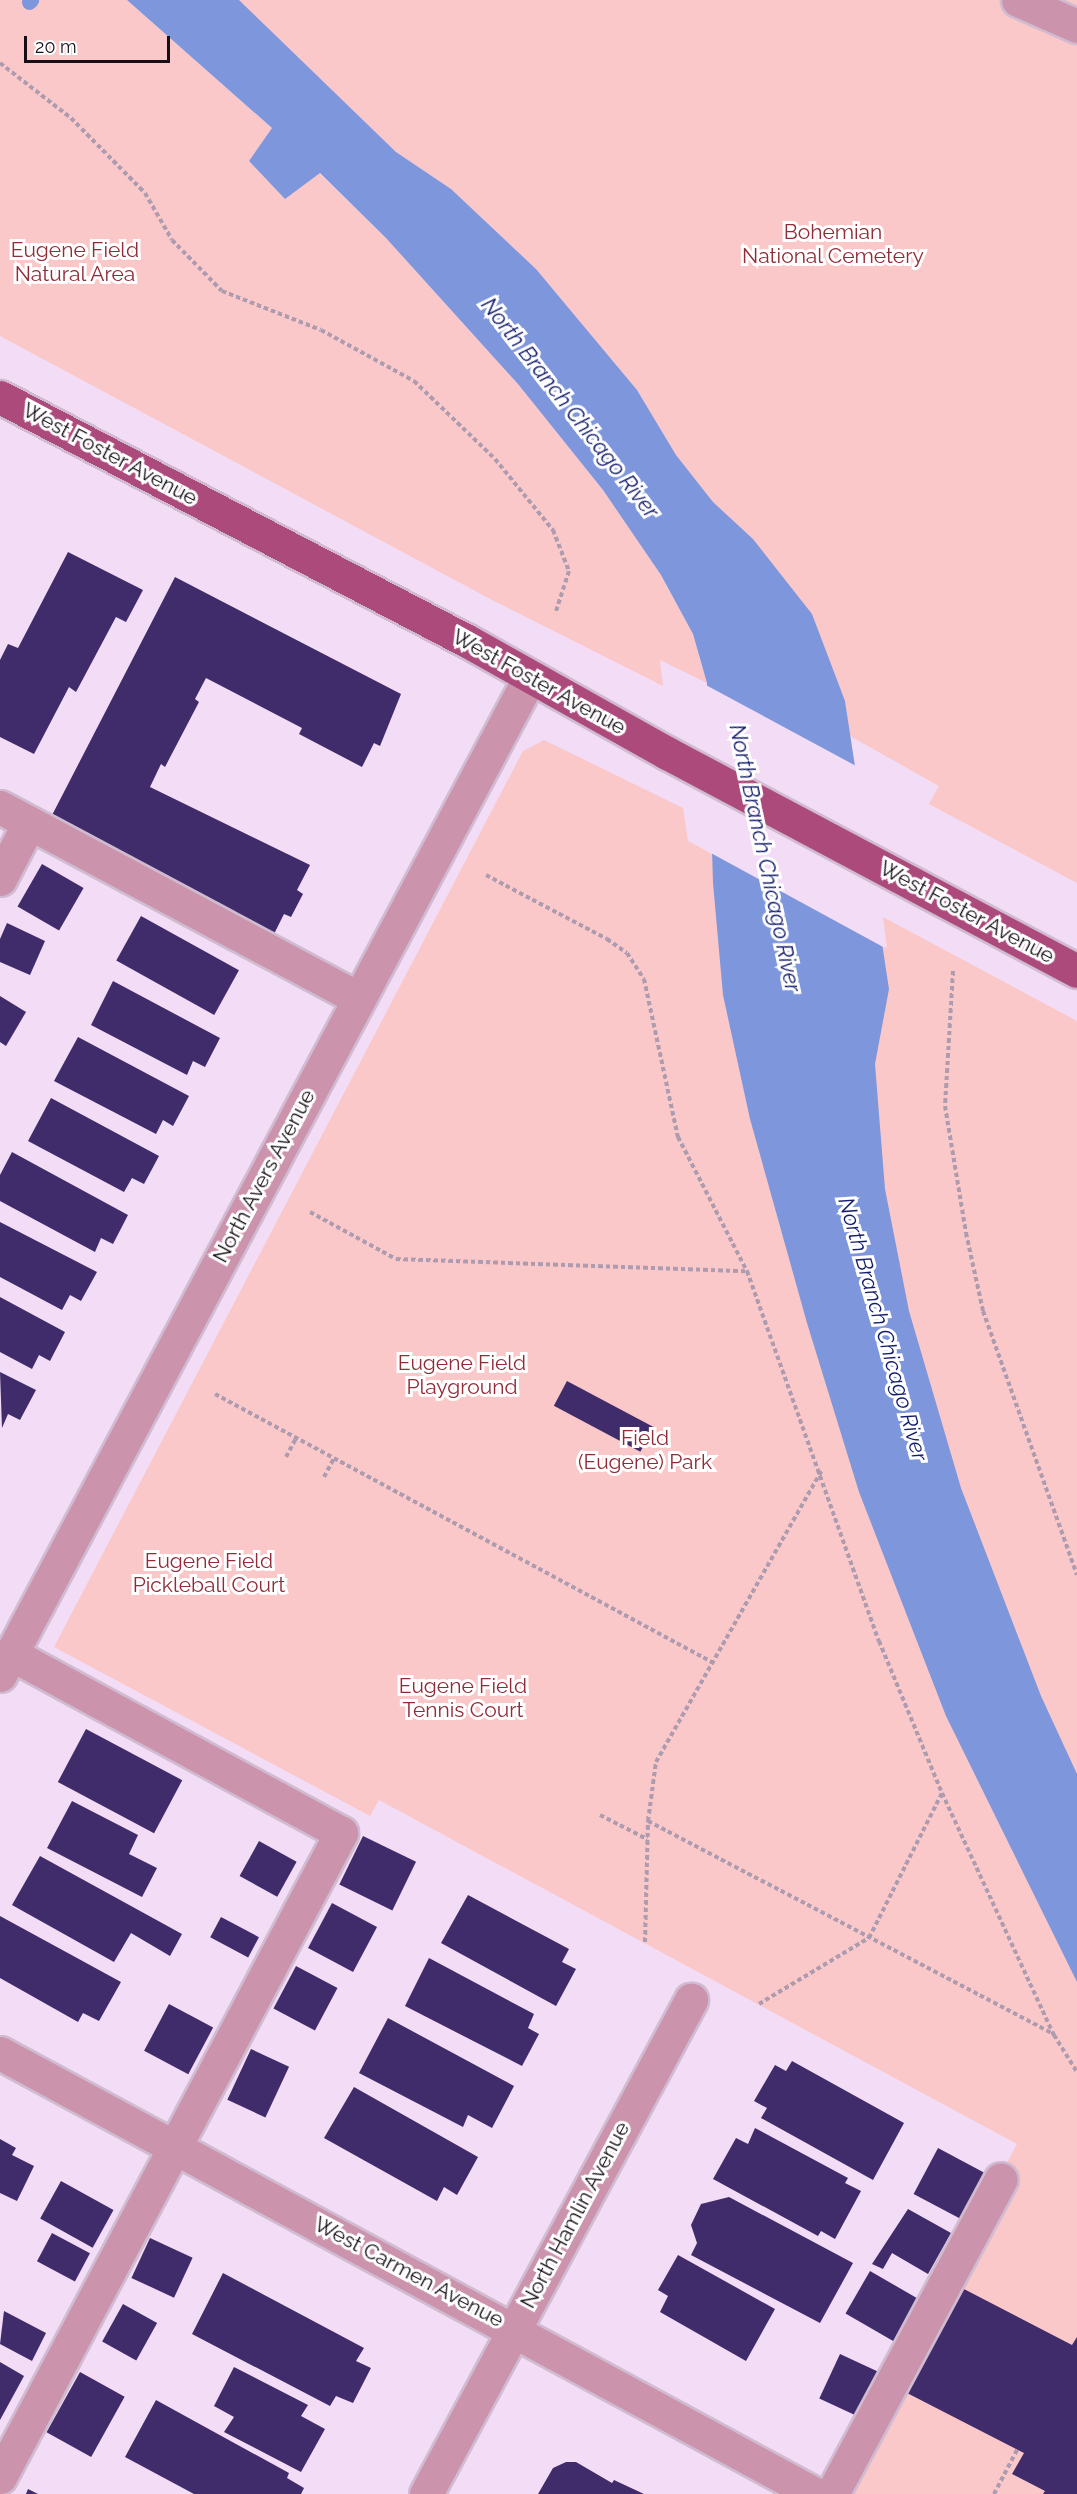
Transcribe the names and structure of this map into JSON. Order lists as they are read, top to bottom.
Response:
{
  "streets": {
    "main road": ["West Foster Avenue"],
    "street": ["North Avers Avenue", "North Hamlin Avenue", "West Carmen Avenue"]
  },
  "crossings": [
    ["West Foster Avenue", "North Avers Avenue"],
    ["North Hamlin Avenue", "West Carmen Avenue"]
  ],
  "water": ["North Branch Chicago River"],
  "parks": [
    "Bohemian National Cemetery",
    "Eugene Field Natural Area",
    "Eugene Field Playground",
    "Field (Eugene) Park",
    "Eugene Field Pickleball Court",
    "Eugene Field Tennis Court"
  ],
  "scale_bar": "20 m"
}
